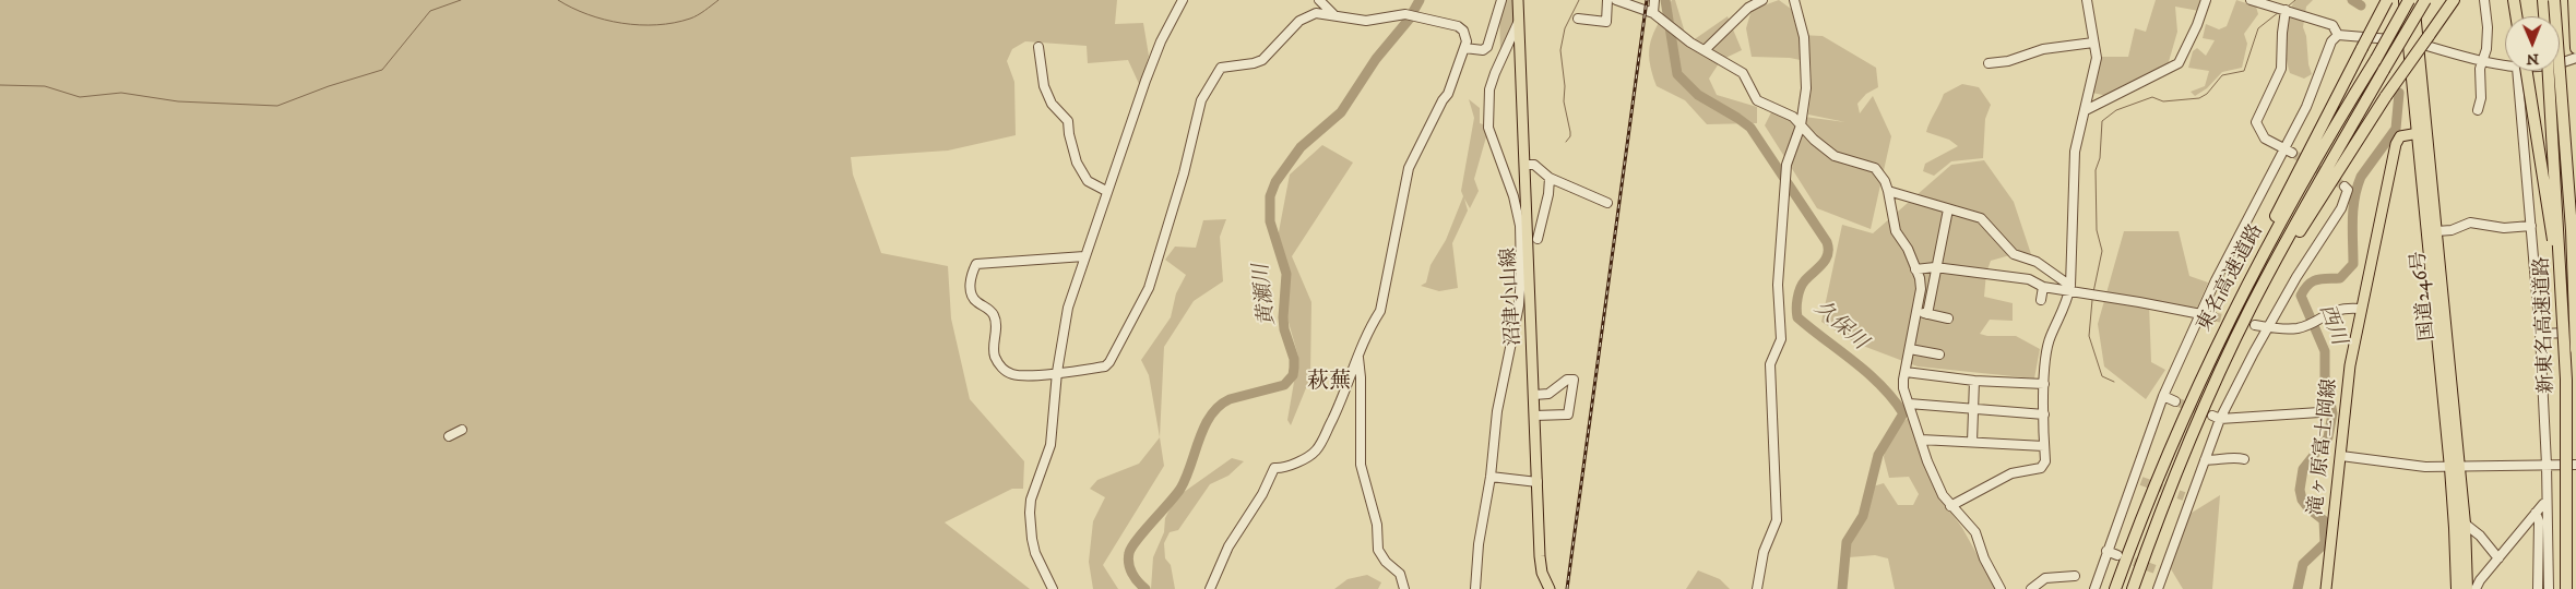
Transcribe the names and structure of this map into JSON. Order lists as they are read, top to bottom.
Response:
{
  "streets": {
    "highway": ["東名高速道路", "国道246号", "新東名高速道路"],
    "main road": ["沼津小山線", "滝ヶ原富士岡線"]
  },
  "crossings": [
    ["東名高速道路", "国道246号"],
    ["国道246号", "滝ヶ原富士岡線"]
  ],
  "districts": ["萩蕪"],
  "water": ["黄瀬川", "西川", "久保川"],
  "north": "bottom"
}
